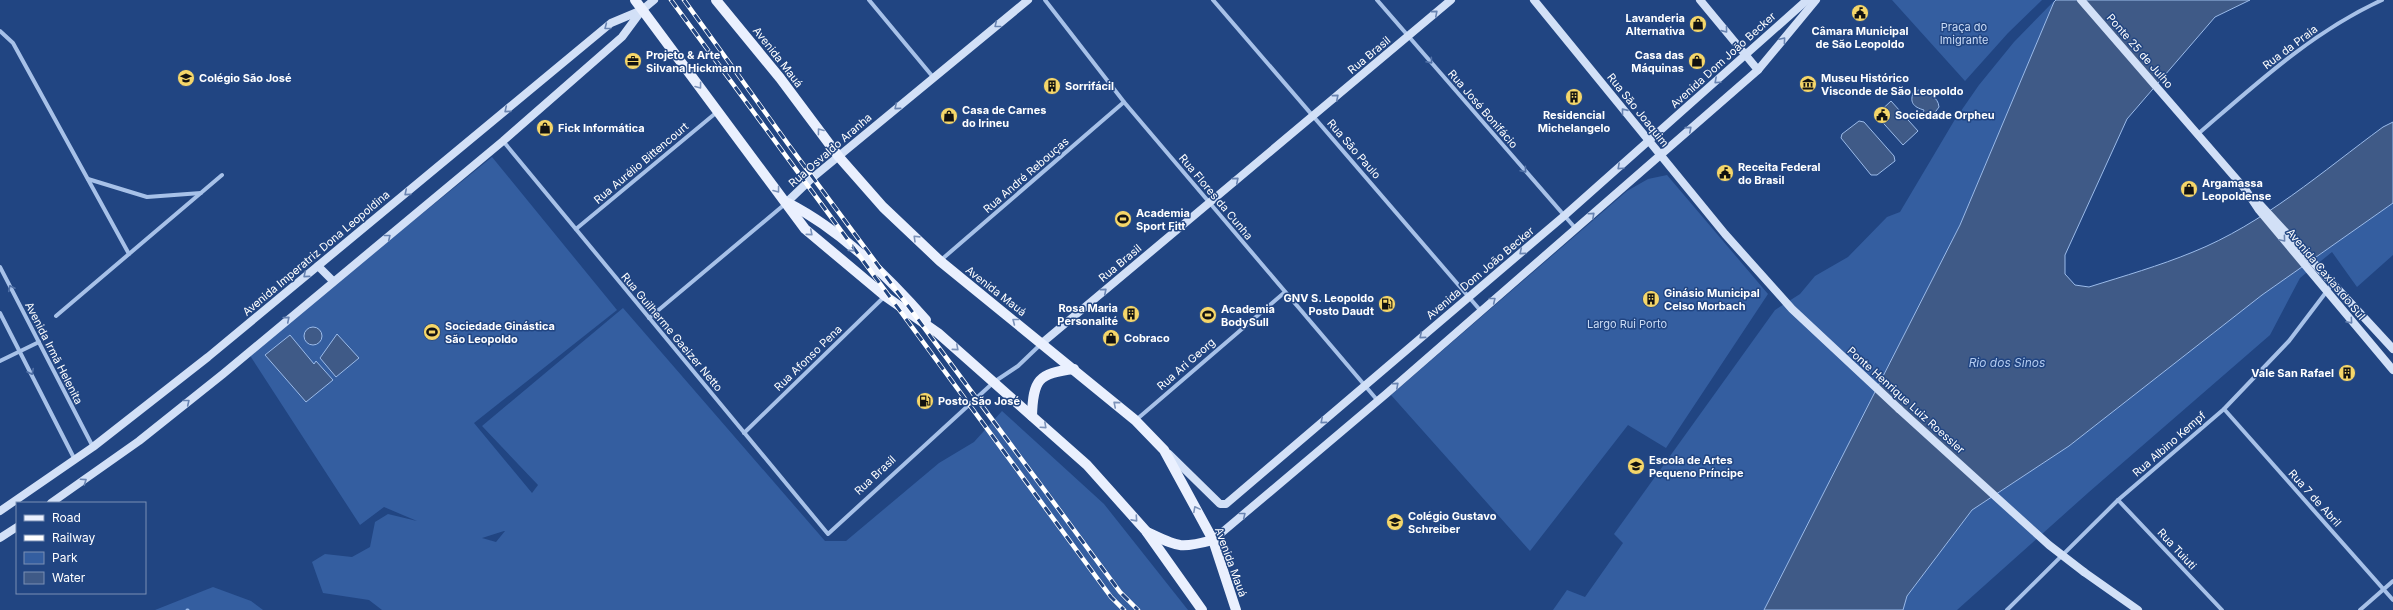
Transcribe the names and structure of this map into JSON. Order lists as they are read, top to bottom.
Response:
{
  "streets": {
    "main road": [
      "Ponte 25 de Julho",
      "Rua Brasil",
      "Avenida Mauá",
      "Avenida Dom João Becker",
      "Rua São Joaquim",
      "Rua Osvaldo Aranha",
      "Avenida Imperatriz Dona Leopoldina",
      "Avenida Caxias do Sul",
      "Ponte Henrique Luiz Roessler"
    ],
    "street": [
      "Rua da Praia",
      "Rua José Bonifácio",
      "Rua São Paulo",
      "Rua Aurélio Bittencourt",
      "Rua André Rebouças",
      "Rua Flores da Cunha",
      "Rua Guilherme Gaeizer Netto",
      "Avenida Irmã Helenita",
      "Rua Afonso Pena",
      "Rua Ari Georg",
      "Rua Albino Kempf",
      "Rua 7 de Abril",
      "Rua Tuiuti"
    ]
  },
  "crossings": [
    ["Rua da Praia", "Avenida Caxias do Sul"],
    ["Ponte 25 de Julho", "Avenida Caxias do Sul"],
    ["Rua Brasil", "Avenida Mauá"],
    ["Rua Brasil", "Rua José Bonifácio"],
    ["Rua Brasil", "Rua São Paulo"],
    ["Rua Brasil", "Rua Flores da Cunha"],
    ["Rua Brasil", "Rua Guilherme Gaeizer Netto"],
    ["Avenida Mauá", "Avenida Dom João Becker"],
    ["Avenida Mauá", "Rua Osvaldo Aranha"],
    ["Avenida Mauá", "Rua André Rebouças"],
    ["Avenida Mauá", "Rua Ari Georg"],
    ["Avenida Dom João Becker", "Rua José Bonifácio"],
    ["Avenida Dom João Becker", "Rua São Joaquim"],
    ["Avenida Dom João Becker", "Rua São Paulo"],
    ["Avenida Dom João Becker", "Rua Flores da Cunha"],
    ["Rua São Joaquim", "Ponte Henrique Luiz Roessler"],
    ["Rua Osvaldo Aranha", "Rua Guilherme Gaeizer Netto"],
    ["Rua Aurélio Bittencourt", "Rua Guilherme Gaeizer Netto"],
    ["Rua André Rebouças", "Rua Flores da Cunha"],
    ["Rua Flores da Cunha", "Rua Ari Georg"],
    ["Avenida Imperatriz Dona Leopoldina", "Rua Guilherme Gaeizer Netto"],
    ["Avenida Imperatriz Dona Leopoldina", "Avenida Irmã Helenita"],
    ["Avenida Caxias do Sul", "Rua Albino Kempf"],
    ["Rua Guilherme Gaeizer Netto", "Rua Afonso Pena"],
    ["Rua Albino Kempf", "Rua 7 de Abril"],
    ["Rua Albino Kempf", "Rua Tuiuti"]
  ],
  "one_way": [
    "Rua Brasil",
    "Rua José Bonifácio",
    "Rua São Joaquim",
    "Rua Osvaldo Aranha"
  ],
  "water": ["Rio dos Sinos"],
  "parks": ["Praça do Imigrante", "Largo Rui Porto"],
  "places": {
    "public building": ["Câmara Municipal de São Leopoldo", "Sociedade Orpheu", "Receita Federal do Brasil"],
    "shop": [
      "Lavanderia Alternativa",
      "Casa das Máquinas",
      "Casa de Carnes do Irineu",
      "Fick Informática",
      "Argamassa Leopoldense",
      "Cobraco"
    ],
    "office": ["Projeto & Arte Silvana Hickmann"],
    "school or university": ["Colégio São José", "Escola de Artes Pequeno Príncipe", "Colégio Gustavo Schreiber"],
    "museum": ["Museu Histórico Visconde de São Leopoldo"],
    "building": [
      "Sorrifácil",
      "Residencial Michelangelo",
      "Ginásio Municipal Celso Morbach",
      "Rosa Maria Personalité",
      "Vale San Rafael"
    ],
    "sports": ["Academia Sport Fitt", "Academia BodySull", "Sociedade Ginástica São Leopoldo"],
    "fuel station": ["GNV S. Leopoldo Posto Daudt", "Posto São José"]
  },
  "legend": [
    "Road",
    "Railway",
    "Park",
    "Water"
  ]
}
